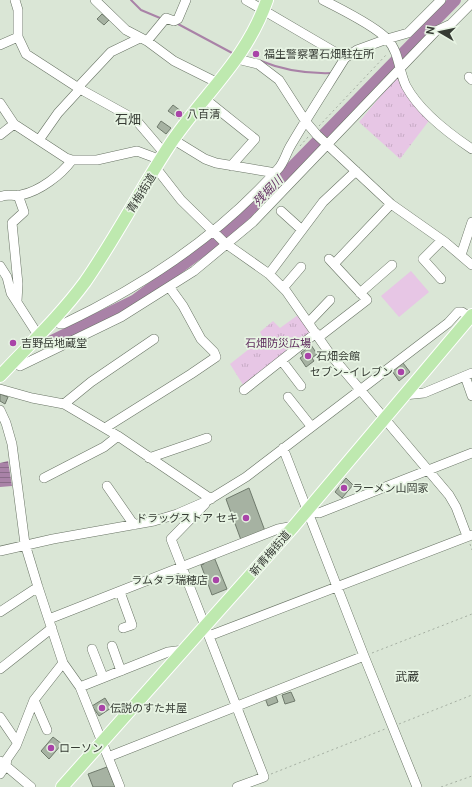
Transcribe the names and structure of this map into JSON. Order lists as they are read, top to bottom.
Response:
{
  "streets": {
    "main road": ["青梅街道", "新青梅街道"]
  },
  "districts": ["石畑", "武蔵"],
  "water": ["残堀川"],
  "parks": ["石畑防災広場"],
  "places": [
    "福生警察署石畑駐在所",
    "八百清",
    "吉野岳地蔵堂",
    "石畑会館",
    "セブン-イレブン",
    "ラーメン山岡家",
    "ドラッグストア セキ",
    "ラムタラ瑞穂店",
    "伝説のすた丼屋",
    "ローソン"
  ],
  "north": "left"
}
